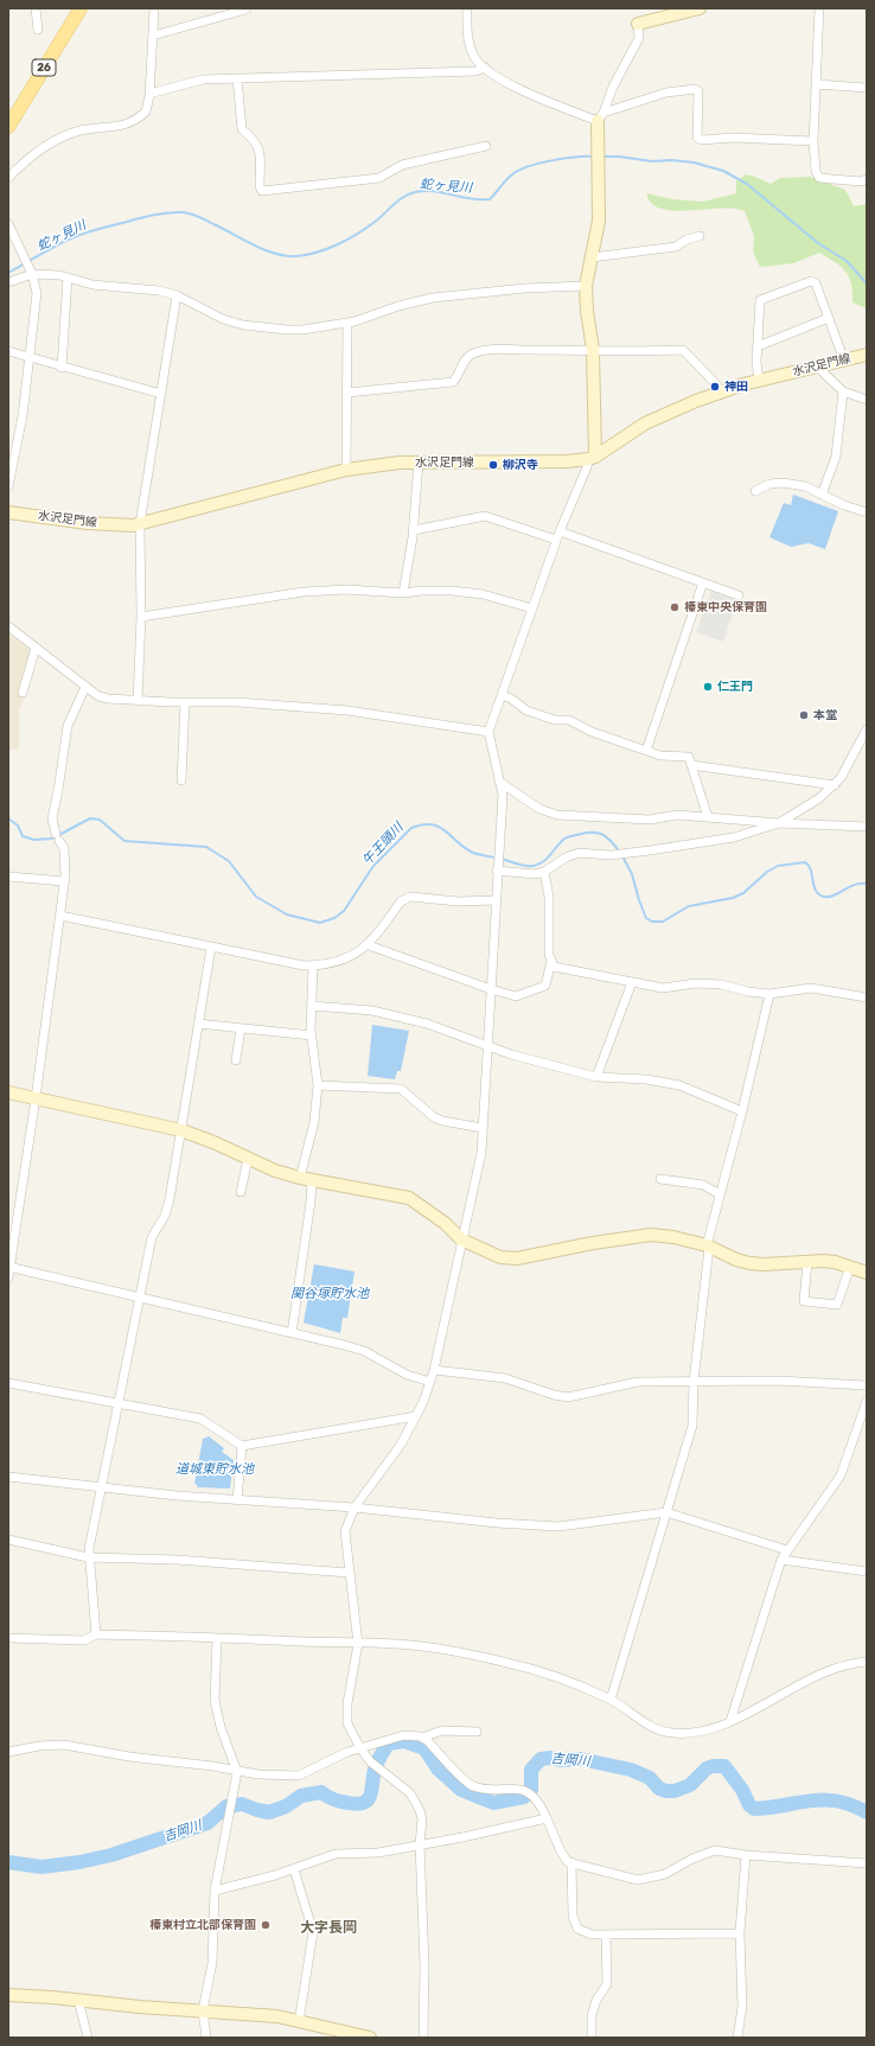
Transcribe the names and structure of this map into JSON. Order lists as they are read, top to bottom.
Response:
{
  "streets": {
    "main road": ["26"],
    "street": ["水沢足門線"]
  },
  "districts": ["大字長岡"],
  "water": [
    "蛇ヶ見川",
    "午王頭川",
    "関谷塚貯水池",
    "道城東貯水池",
    "吉岡川"
  ],
  "places": [
    "神田",
    "柳沢寺",
    "榛東中央保育園",
    "仁王門",
    "本堂",
    "榛東村立北部保育園"
  ]
}
